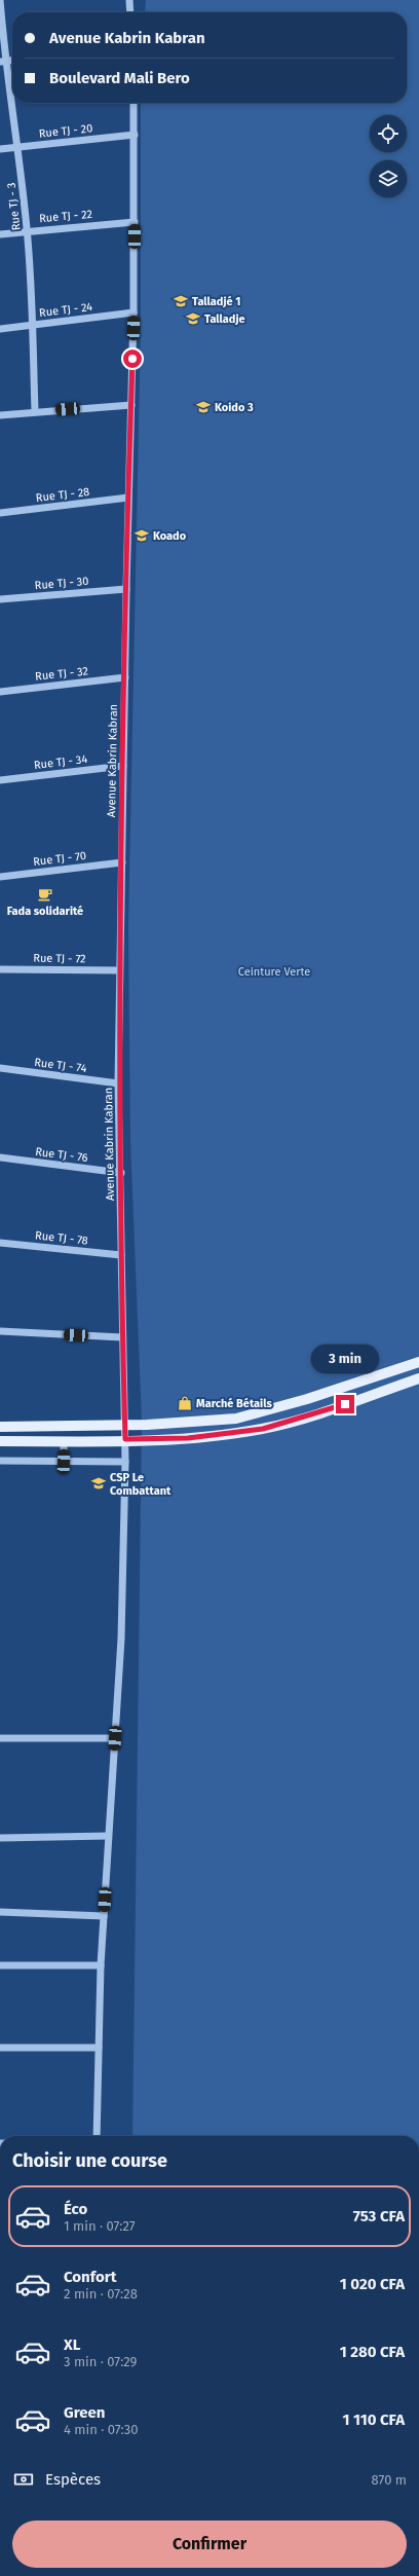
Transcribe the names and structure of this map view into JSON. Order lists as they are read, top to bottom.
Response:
{
  "streets": {
    "street": [
      "Rue TJ - 20",
      "Rue TJ - 3",
      "Rue TJ - 22",
      "Rue TJ - 24",
      "Rue TJ - 28",
      "Rue TJ - 30",
      "Rue TJ - 32",
      "Avenue Kabrin Kabran",
      "Rue TJ - 34",
      "Rue TJ - 70",
      "Rue TJ - 72",
      "Rue TJ - 74",
      "Rue TJ - 76",
      "Rue TJ - 78"
    ]
  },
  "crossings": [
    ["Rue TJ - 20", "Rue TJ - 3"],
    ["Rue TJ - 20", "Avenue Kabrin Kabran"],
    ["Rue TJ - 3", "Rue TJ - 22"],
    ["Rue TJ - 3", "Rue TJ - 24"],
    ["Rue TJ - 22", "Avenue Kabrin Kabran"],
    ["Rue TJ - 24", "Avenue Kabrin Kabran"],
    ["Rue TJ - 28", "Avenue Kabrin Kabran"],
    ["Rue TJ - 30", "Avenue Kabrin Kabran"],
    ["Rue TJ - 32", "Avenue Kabrin Kabran"],
    ["Avenue Kabrin Kabran", "Rue TJ - 34"],
    ["Avenue Kabrin Kabran", "Rue TJ - 70"],
    ["Avenue Kabrin Kabran", "Rue TJ - 72"],
    ["Avenue Kabrin Kabran", "Rue TJ - 74"],
    ["Avenue Kabrin Kabran", "Rue TJ - 76"],
    ["Avenue Kabrin Kabran", "Rue TJ - 78"]
  ],
  "parks": ["Ceinture Verte"],
  "places": {
    "school or university": [
      "Talladjé 1",
      "Talladje",
      "Koido 3",
      "Koado",
      "CSP Le Combattant"
    ],
    "cafe": ["Fada solidarité"],
    "shop": ["Marché Bétails"]
  },
  "page": {
    "banner": ["Avenue Kabrin Kabran", "Boulevard Mali Bero"],
    "bubble": "3 min",
    "heading": "Choisir une course",
    "list": [
      {
        "name": "Éco",
        "note": "1 min · 07:27",
        "value": "753 CFA"
      },
      {
        "name": "Confort",
        "note": "2 min · 07:28",
        "value": "1 020 CFA"
      },
      {
        "name": "XL",
        "note": "3 min · 07:29",
        "value": "1 280 CFA"
      },
      {
        "name": "Green",
        "note": "4 min · 07:30",
        "value": "1 110 CFA"
      }
    ],
    "pay": ["Espèces", "870 m"],
    "buttons": "Confirmer"
  }
}
